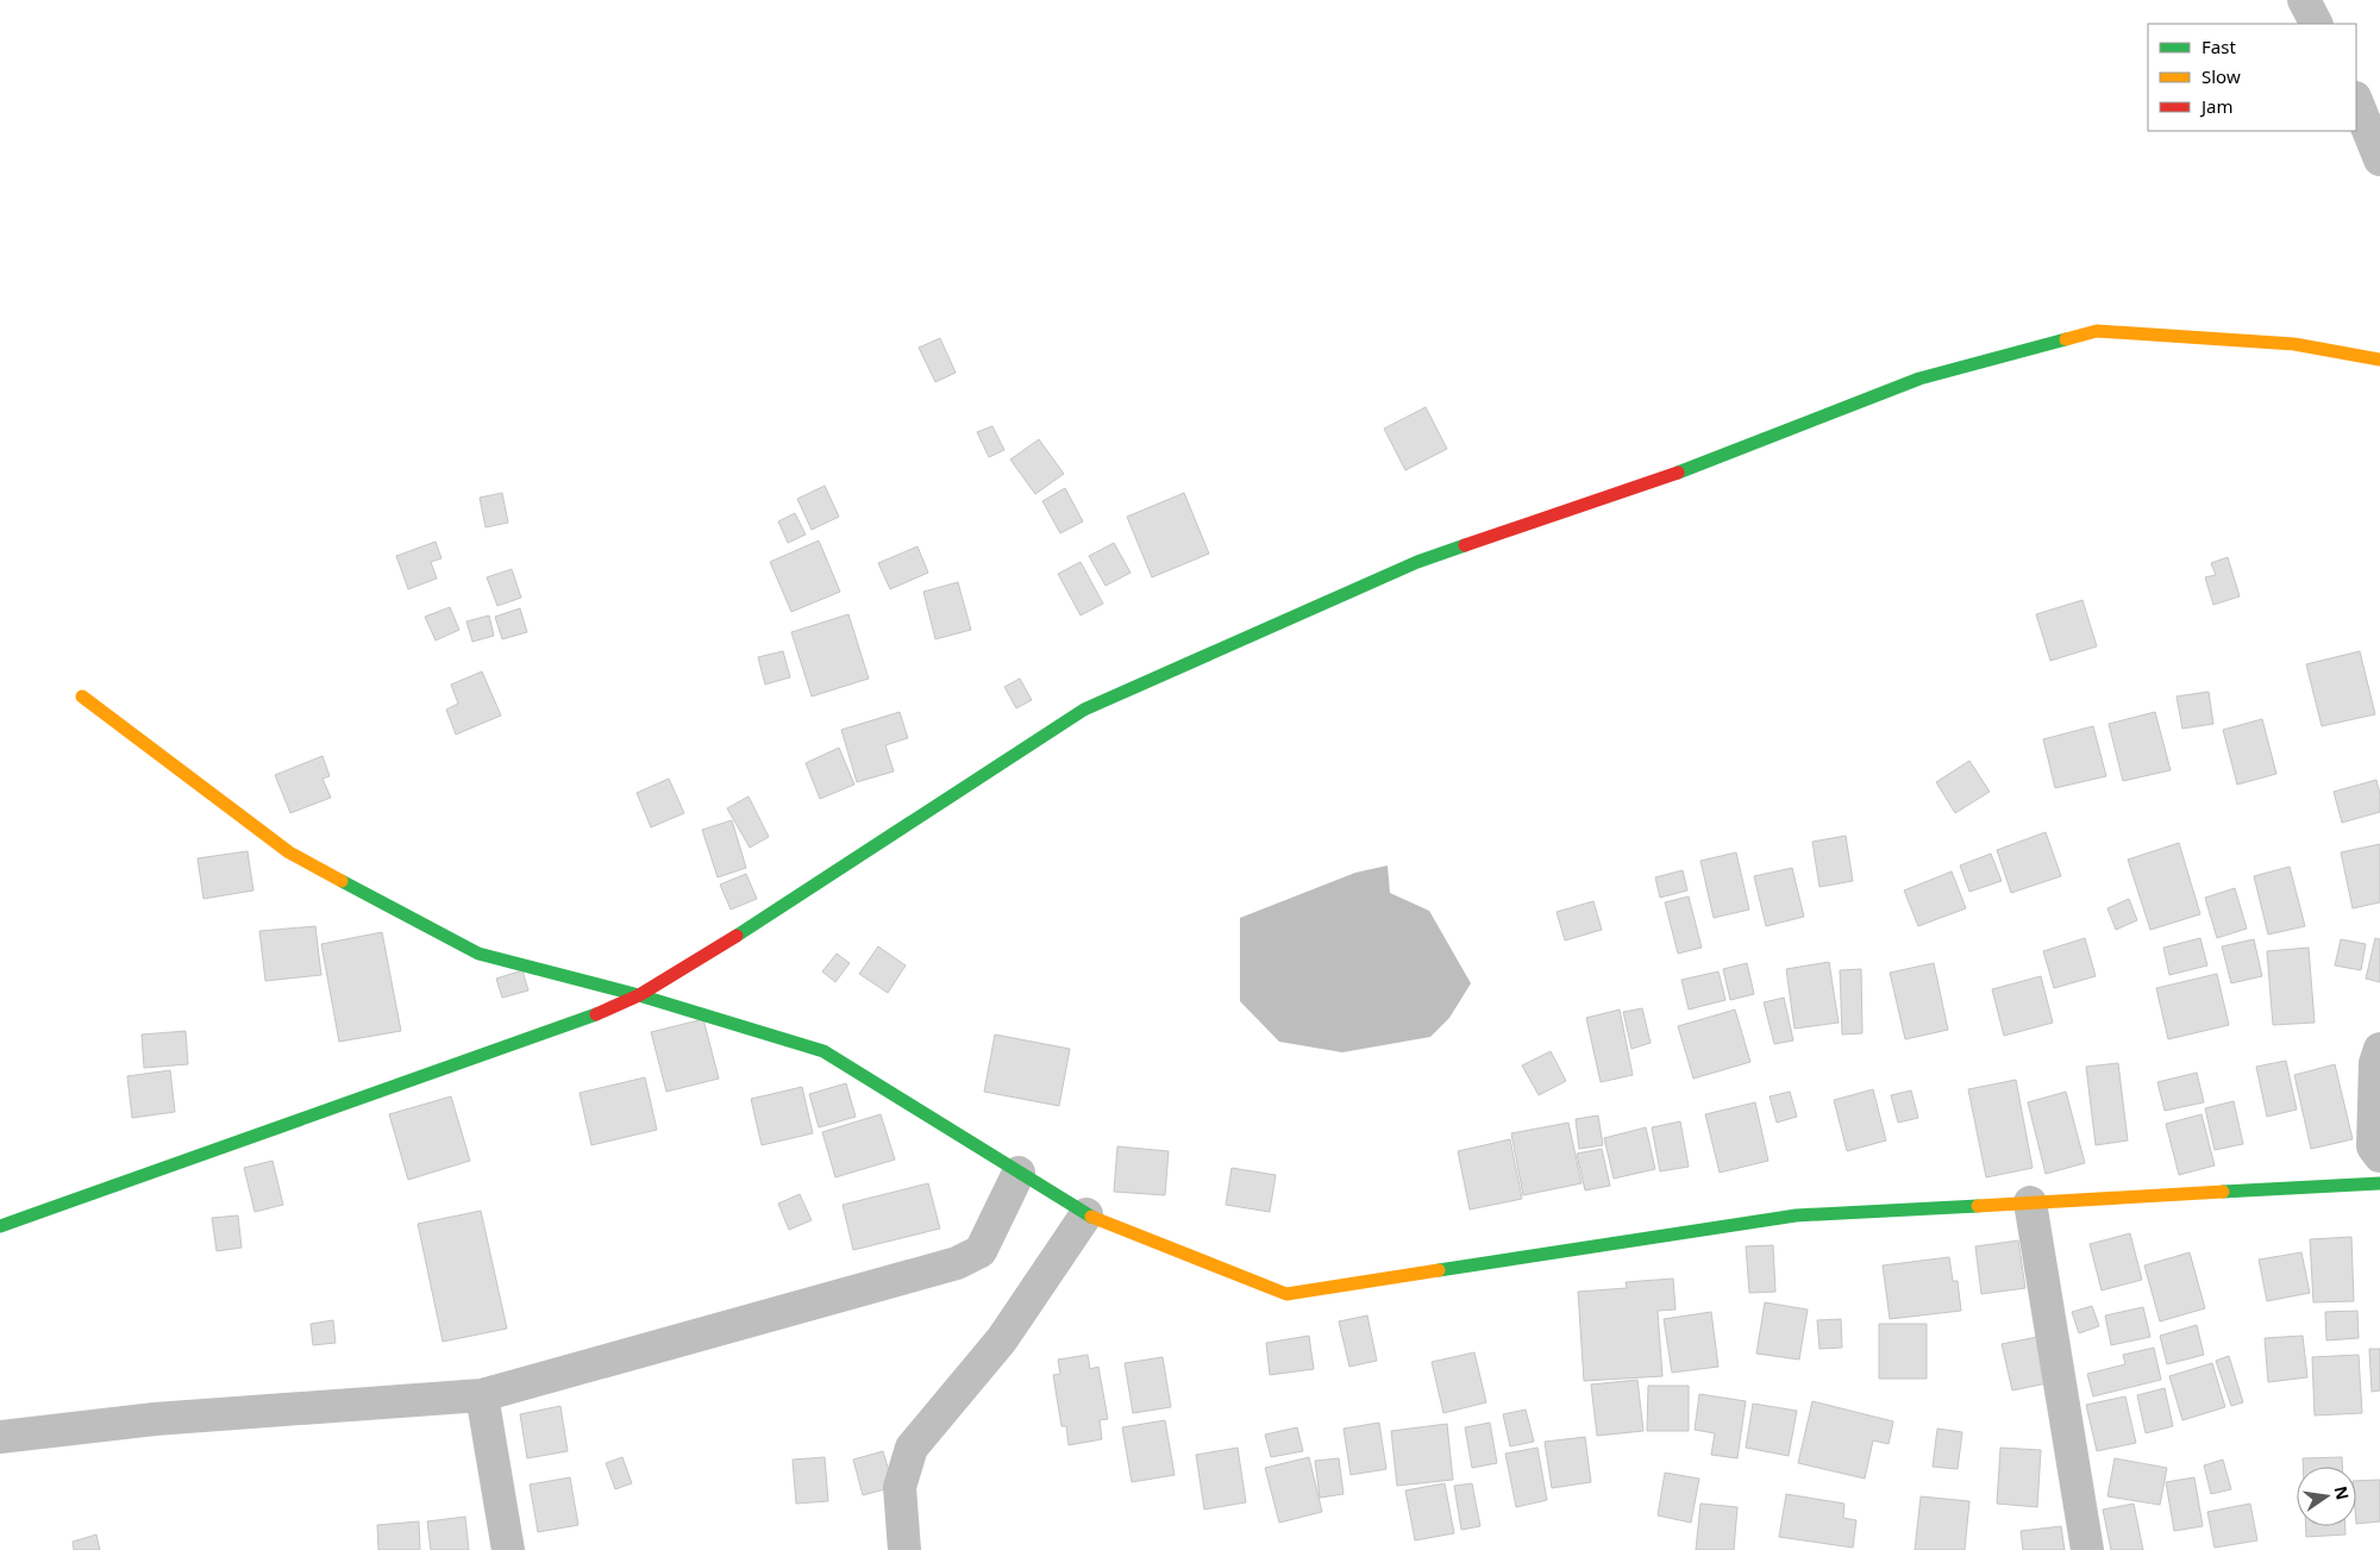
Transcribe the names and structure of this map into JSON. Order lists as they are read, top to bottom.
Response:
{
  "legend": ["Fast", "Slow", "Jam"],
  "north": "right"
}
